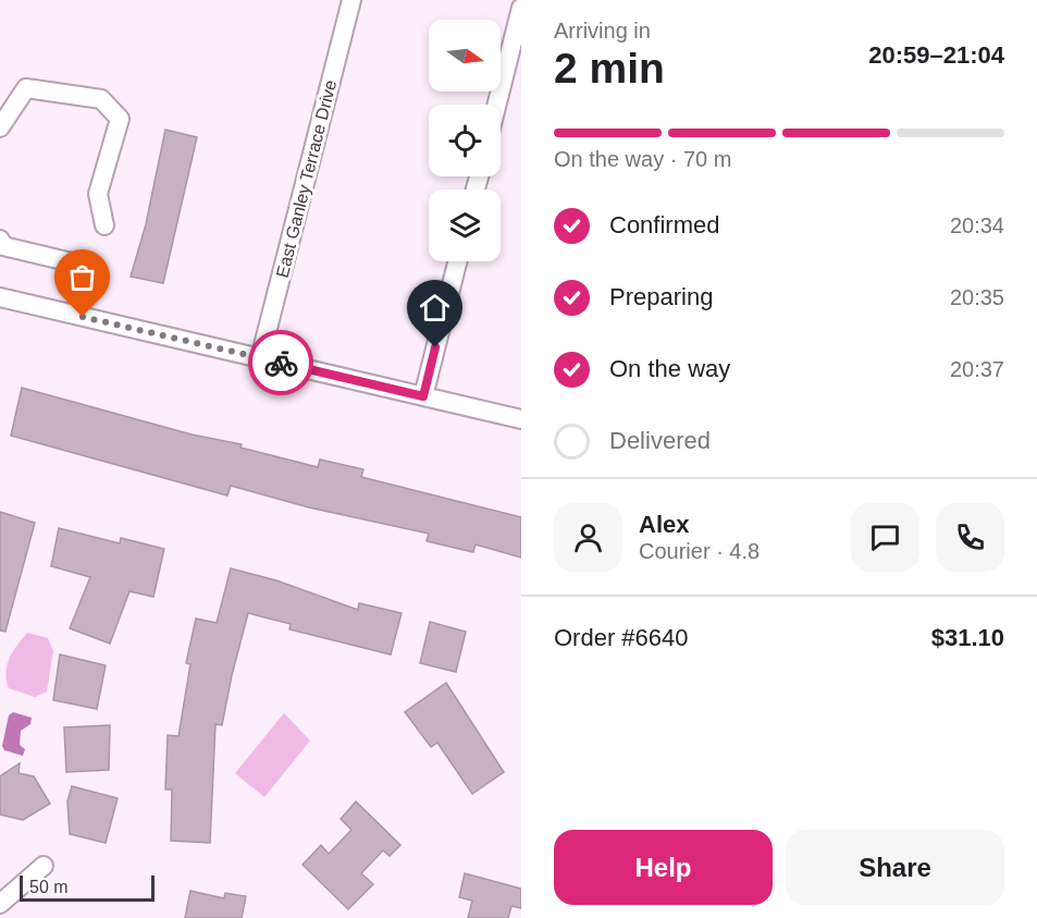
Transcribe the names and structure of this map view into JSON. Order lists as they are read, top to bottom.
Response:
{
  "streets": {
    "street": ["East Ganley Terrace Drive"]
  },
  "scale_bar": "50 m",
  "north": "right",
  "page": {
    "heading": ["2 min", "Arriving in", "20:59–21:04"],
    "panel": [
      "Alex",
      "Courier · 4.8",
      "Order #6640",
      "$31.10"
    ],
    "bar": "On the way · 70 m",
    "list": [
      ["Confirmed", "20:34"],
      ["Preparing", "20:35"],
      ["On the way", "20:37"],
      "Delivered"
    ],
    "buttons": ["Help", "Share"],
    "scale": "50 m"
  }
}
